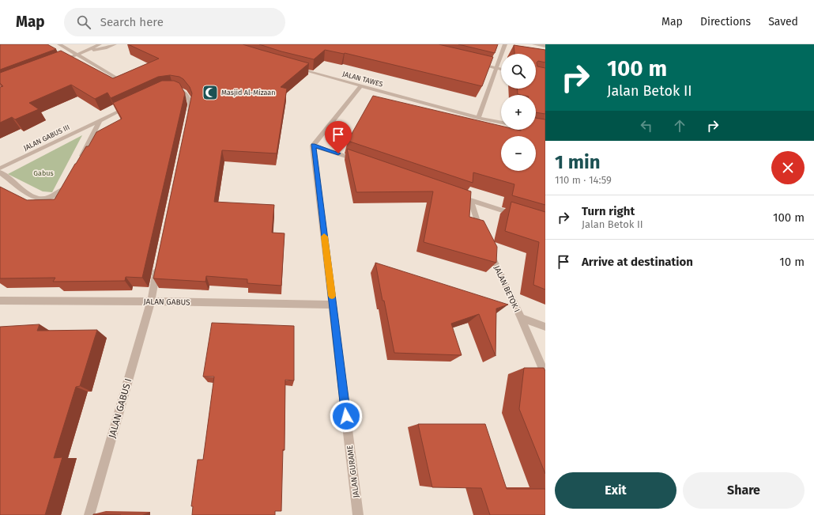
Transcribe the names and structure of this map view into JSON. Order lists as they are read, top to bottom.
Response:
{
  "streets": {
    "street": [
      "JALAN TAWES",
      "JALAN GABUS III",
      "JALAN BETOK I",
      "JALAN GABUS",
      "JALAN GABUS I",
      "JALAN GURAME"
    ]
  },
  "crossings": [
    ["JALAN GABUS", "JALAN GABUS I"],
    ["JALAN GABUS", "JALAN GURAME"]
  ],
  "parks": ["Gabus"],
  "places": {
    "mosque": ["Masjid Al-Mizaan"]
  },
  "page": {
    "header": "Map",
    "search": "Search here",
    "nav": ["Map", "Directions", "Saved"],
    "turn": ["100 m", "Jalan Betok II"],
    "map_buttons": ["+", "−"],
    "heading": ["1 min", "110 m · 14:59"],
    "list": [
      {
        "name": "Turn right",
        "note": "Jalan Betok II",
        "value": "100 m"
      },
      {
        "name": "Arrive at destination",
        "value": "10 m"
      }
    ],
    "buttons": ["Exit", "Share"]
  }
}
